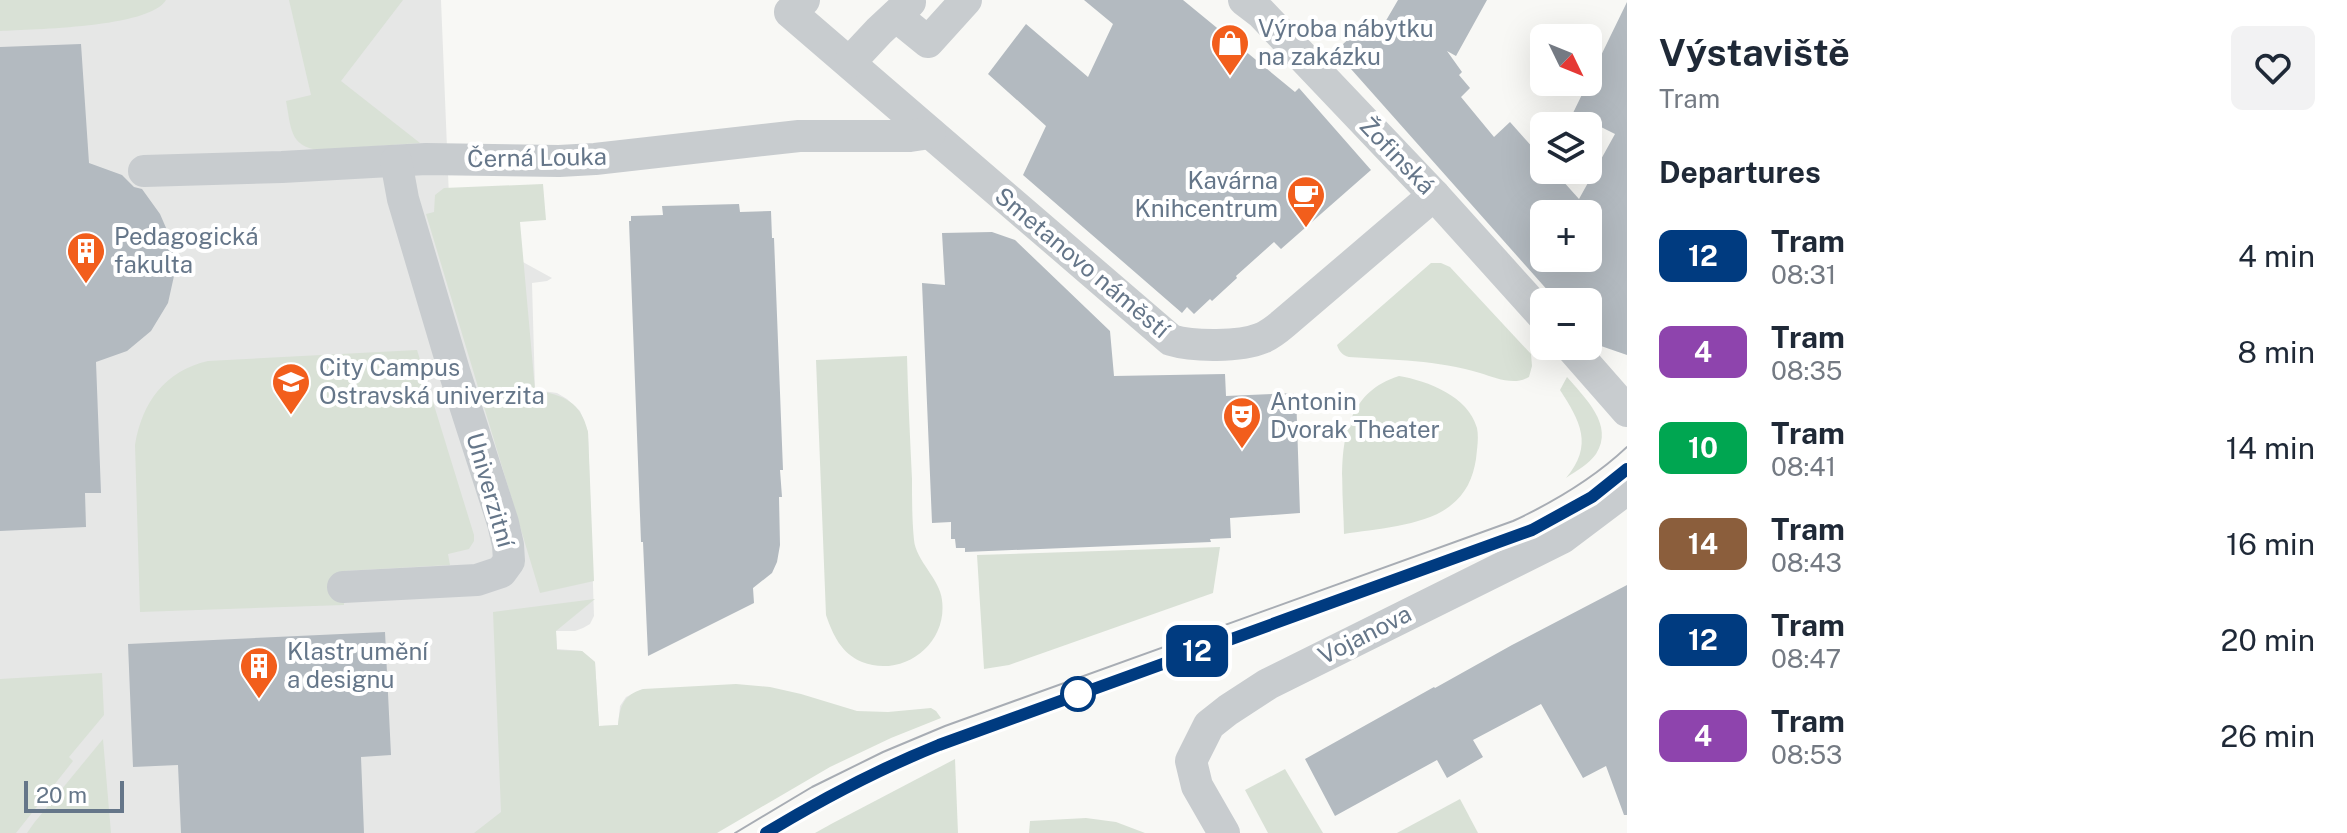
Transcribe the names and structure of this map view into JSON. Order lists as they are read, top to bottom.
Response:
{
  "streets": {
    "street": [
      "Žofinská",
      "Černá Louka",
      "Smetanovo náměstí",
      "Univerzitní",
      "Vojanova"
    ]
  },
  "crossings": [
    ["Žofinská", "Smetanovo náměstí"],
    ["Černá Louka", "Smetanovo náměstí"],
    ["Černá Louka", "Univerzitní"]
  ],
  "places": {
    "shop": ["Výroba nábytku na zakázku"],
    "cafe": ["Kavárna Knihcentrum"],
    "building": ["Pedagogická fakulta", "Klastr umění a designu"],
    "school or university": ["City Campus Ostravská univerzita"],
    "theatre": ["Antonin Dvorak Theater"]
  },
  "lines": ["tram line 12"],
  "scale_bar": "20 m",
  "north": "bottom right",
  "page": {
    "on_map": "12",
    "heading": [
      ["Výstaviště", "Tram"],
      "Departures"
    ],
    "map_buttons": ["+", "−"],
    "list": [
      {
        "mark": "12",
        "name": "Tram",
        "note": "08:31",
        "value": "4 min"
      },
      {
        "mark": "4",
        "name": "Tram",
        "note": "08:35",
        "value": "8 min"
      },
      {
        "mark": "10",
        "name": "Tram",
        "note": "08:41",
        "value": "14 min"
      },
      {
        "mark": "14",
        "name": "Tram",
        "note": "08:43",
        "value": "16 min"
      },
      {
        "mark": "12",
        "name": "Tram",
        "note": "08:47",
        "value": "20 min"
      },
      {
        "mark": "4",
        "name": "Tram",
        "note": "08:53",
        "value": "26 min"
      }
    ],
    "scale": "20 m"
  }
}
